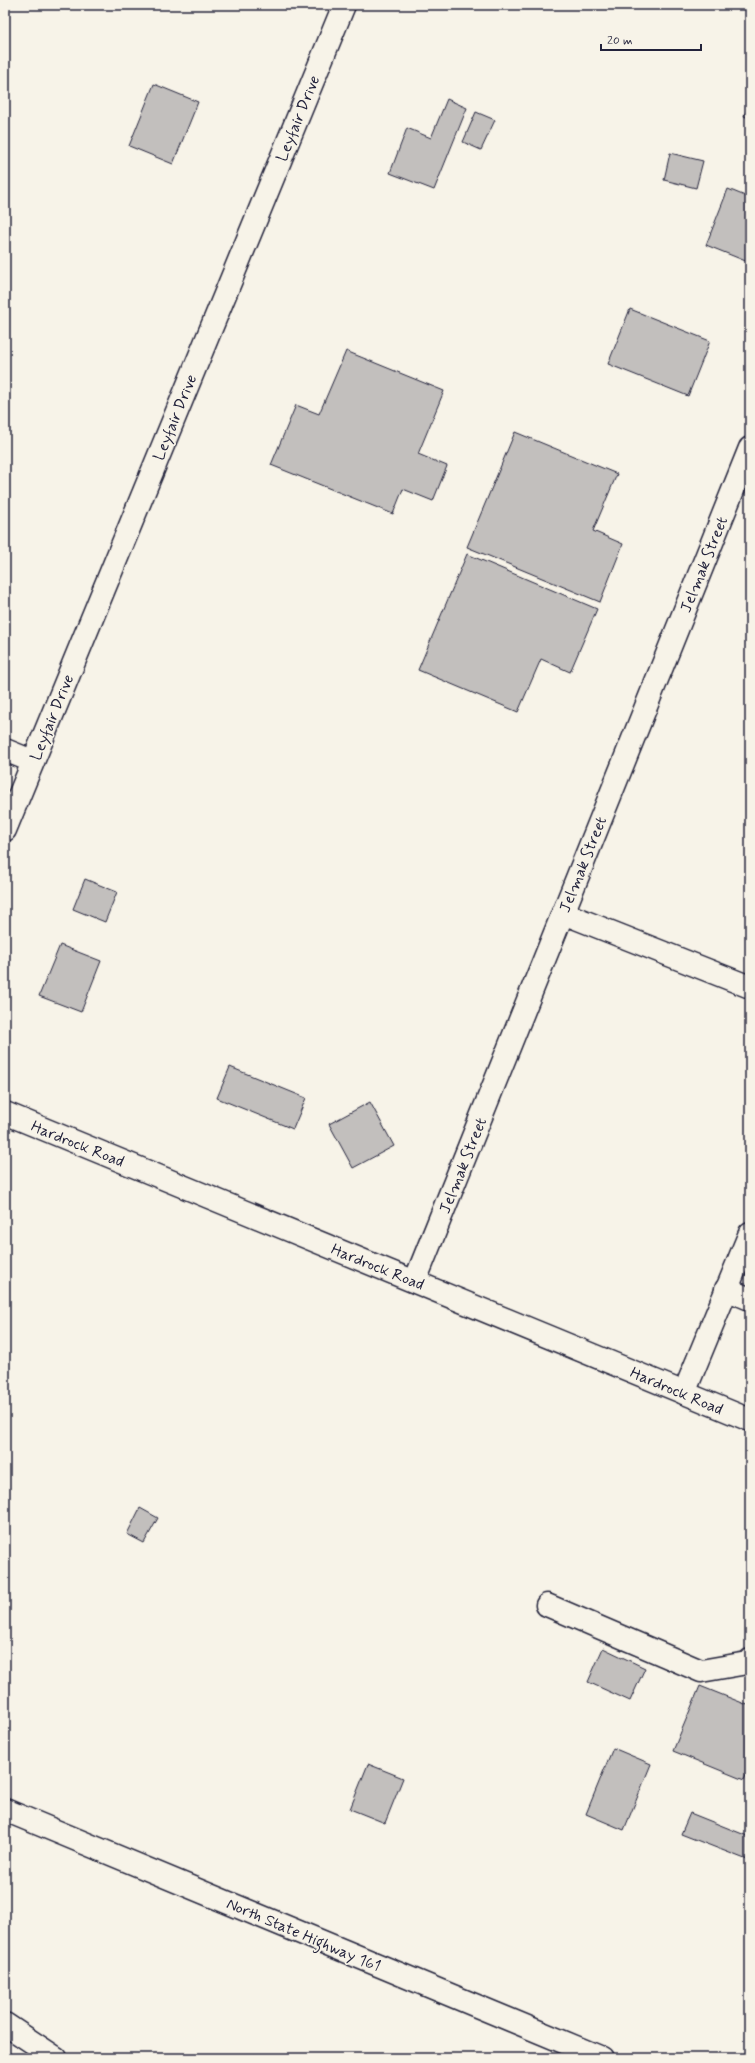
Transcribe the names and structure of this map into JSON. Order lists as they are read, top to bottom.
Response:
{
  "streets": {
    "main road": [
      "Leyfair Drive",
      "Jelmak Street",
      "Hardrock Road",
      "North State Highway 161"
    ]
  },
  "crossings": [
    ["Jelmak Street", "Hardrock Road"]
  ],
  "scale_bar": "20 m"
}
